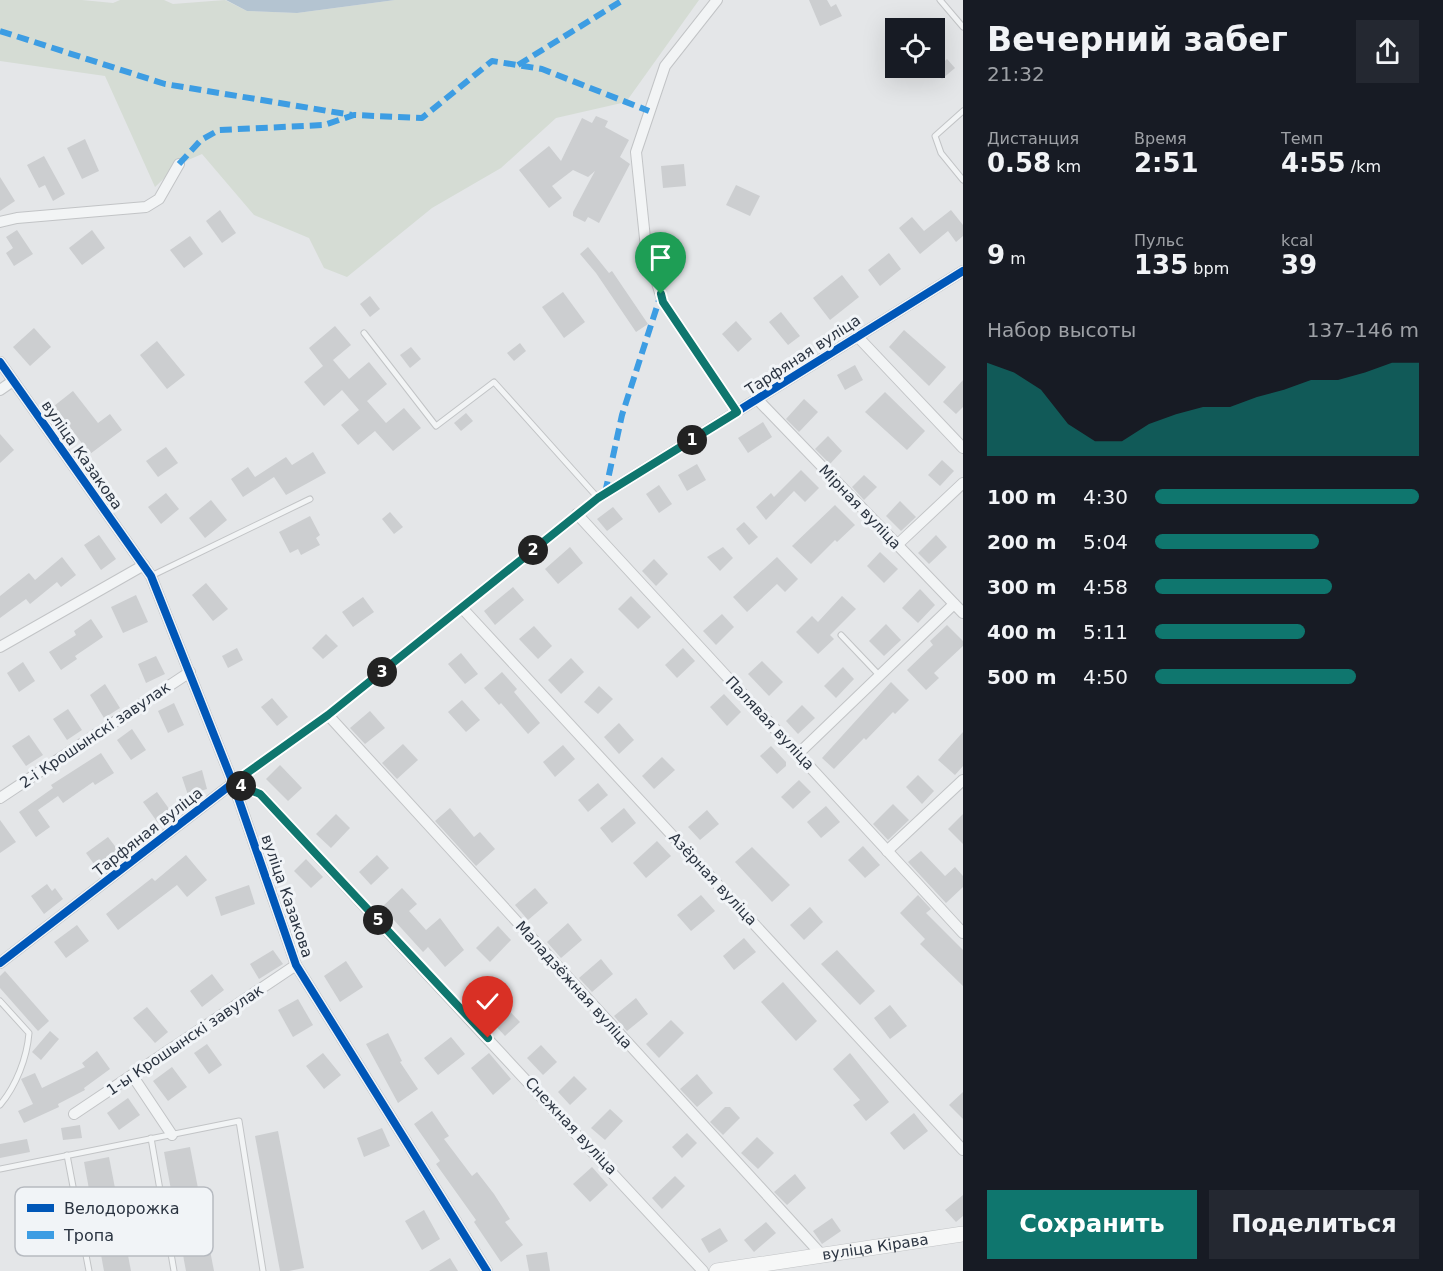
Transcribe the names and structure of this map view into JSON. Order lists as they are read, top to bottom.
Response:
{
  "streets": {
    "main road": ["вуліца Кірава"],
    "street": [
      "Тарфяная вуліца",
      "вуліца Казакова",
      "Мірная вуліца",
      "Палявая вуліца",
      "2-і Крошынскі завулак",
      "Азёрная вуліца",
      "Маладзёжная вуліца",
      "1-ы Крошынскі завулак",
      "Снежная вуліца"
    ]
  },
  "crossings": [
    ["Тарфяная вуліца", "вуліца Казакова"],
    ["Тарфяная вуліца", "Мірная вуліца"],
    ["Тарфяная вуліца", "Палявая вуліца"],
    ["Тарфяная вуліца", "Азёрная вуліца"],
    ["Тарфяная вуліца", "Маладзёжная вуліца"],
    ["Тарфяная вуліца", "Снежная вуліца"],
    ["вуліца Казакова", "2-і Крошынскі завулак"],
    ["вуліца Казакова", "1-ы Крошынскі завулак"],
    ["вуліца Казакова", "Снежная вуліца"],
    ["Маладзёжная вуліца", "вуліца Кірава"]
  ],
  "legend": ["Велодорожка", "Тропа"],
  "page": {
    "heading": ["Вечерний забег", "21:32"],
    "stats": [
      ["Дистанция", "0.58 km"],
      ["Время", "2:51"],
      ["Темп", "4:55 /km"],
      ["9 m"],
      ["Пульс", "135 bpm"],
      ["kcal", "39"]
    ],
    "chart": ["Набор высоты", "137–146 m"],
    "pins": [
      "1",
      "2",
      "3",
      "4",
      "5"
    ],
    "list": [
      {
        "name": "100 m",
        "note": "4:30"
      },
      {
        "name": "200 m",
        "note": "5:04"
      },
      {
        "name": "300 m",
        "note": "4:58"
      },
      {
        "name": "400 m",
        "note": "5:11"
      },
      {
        "name": "500 m",
        "note": "4:50"
      }
    ],
    "buttons": ["Сохранить", "Поделиться"]
  }
}
